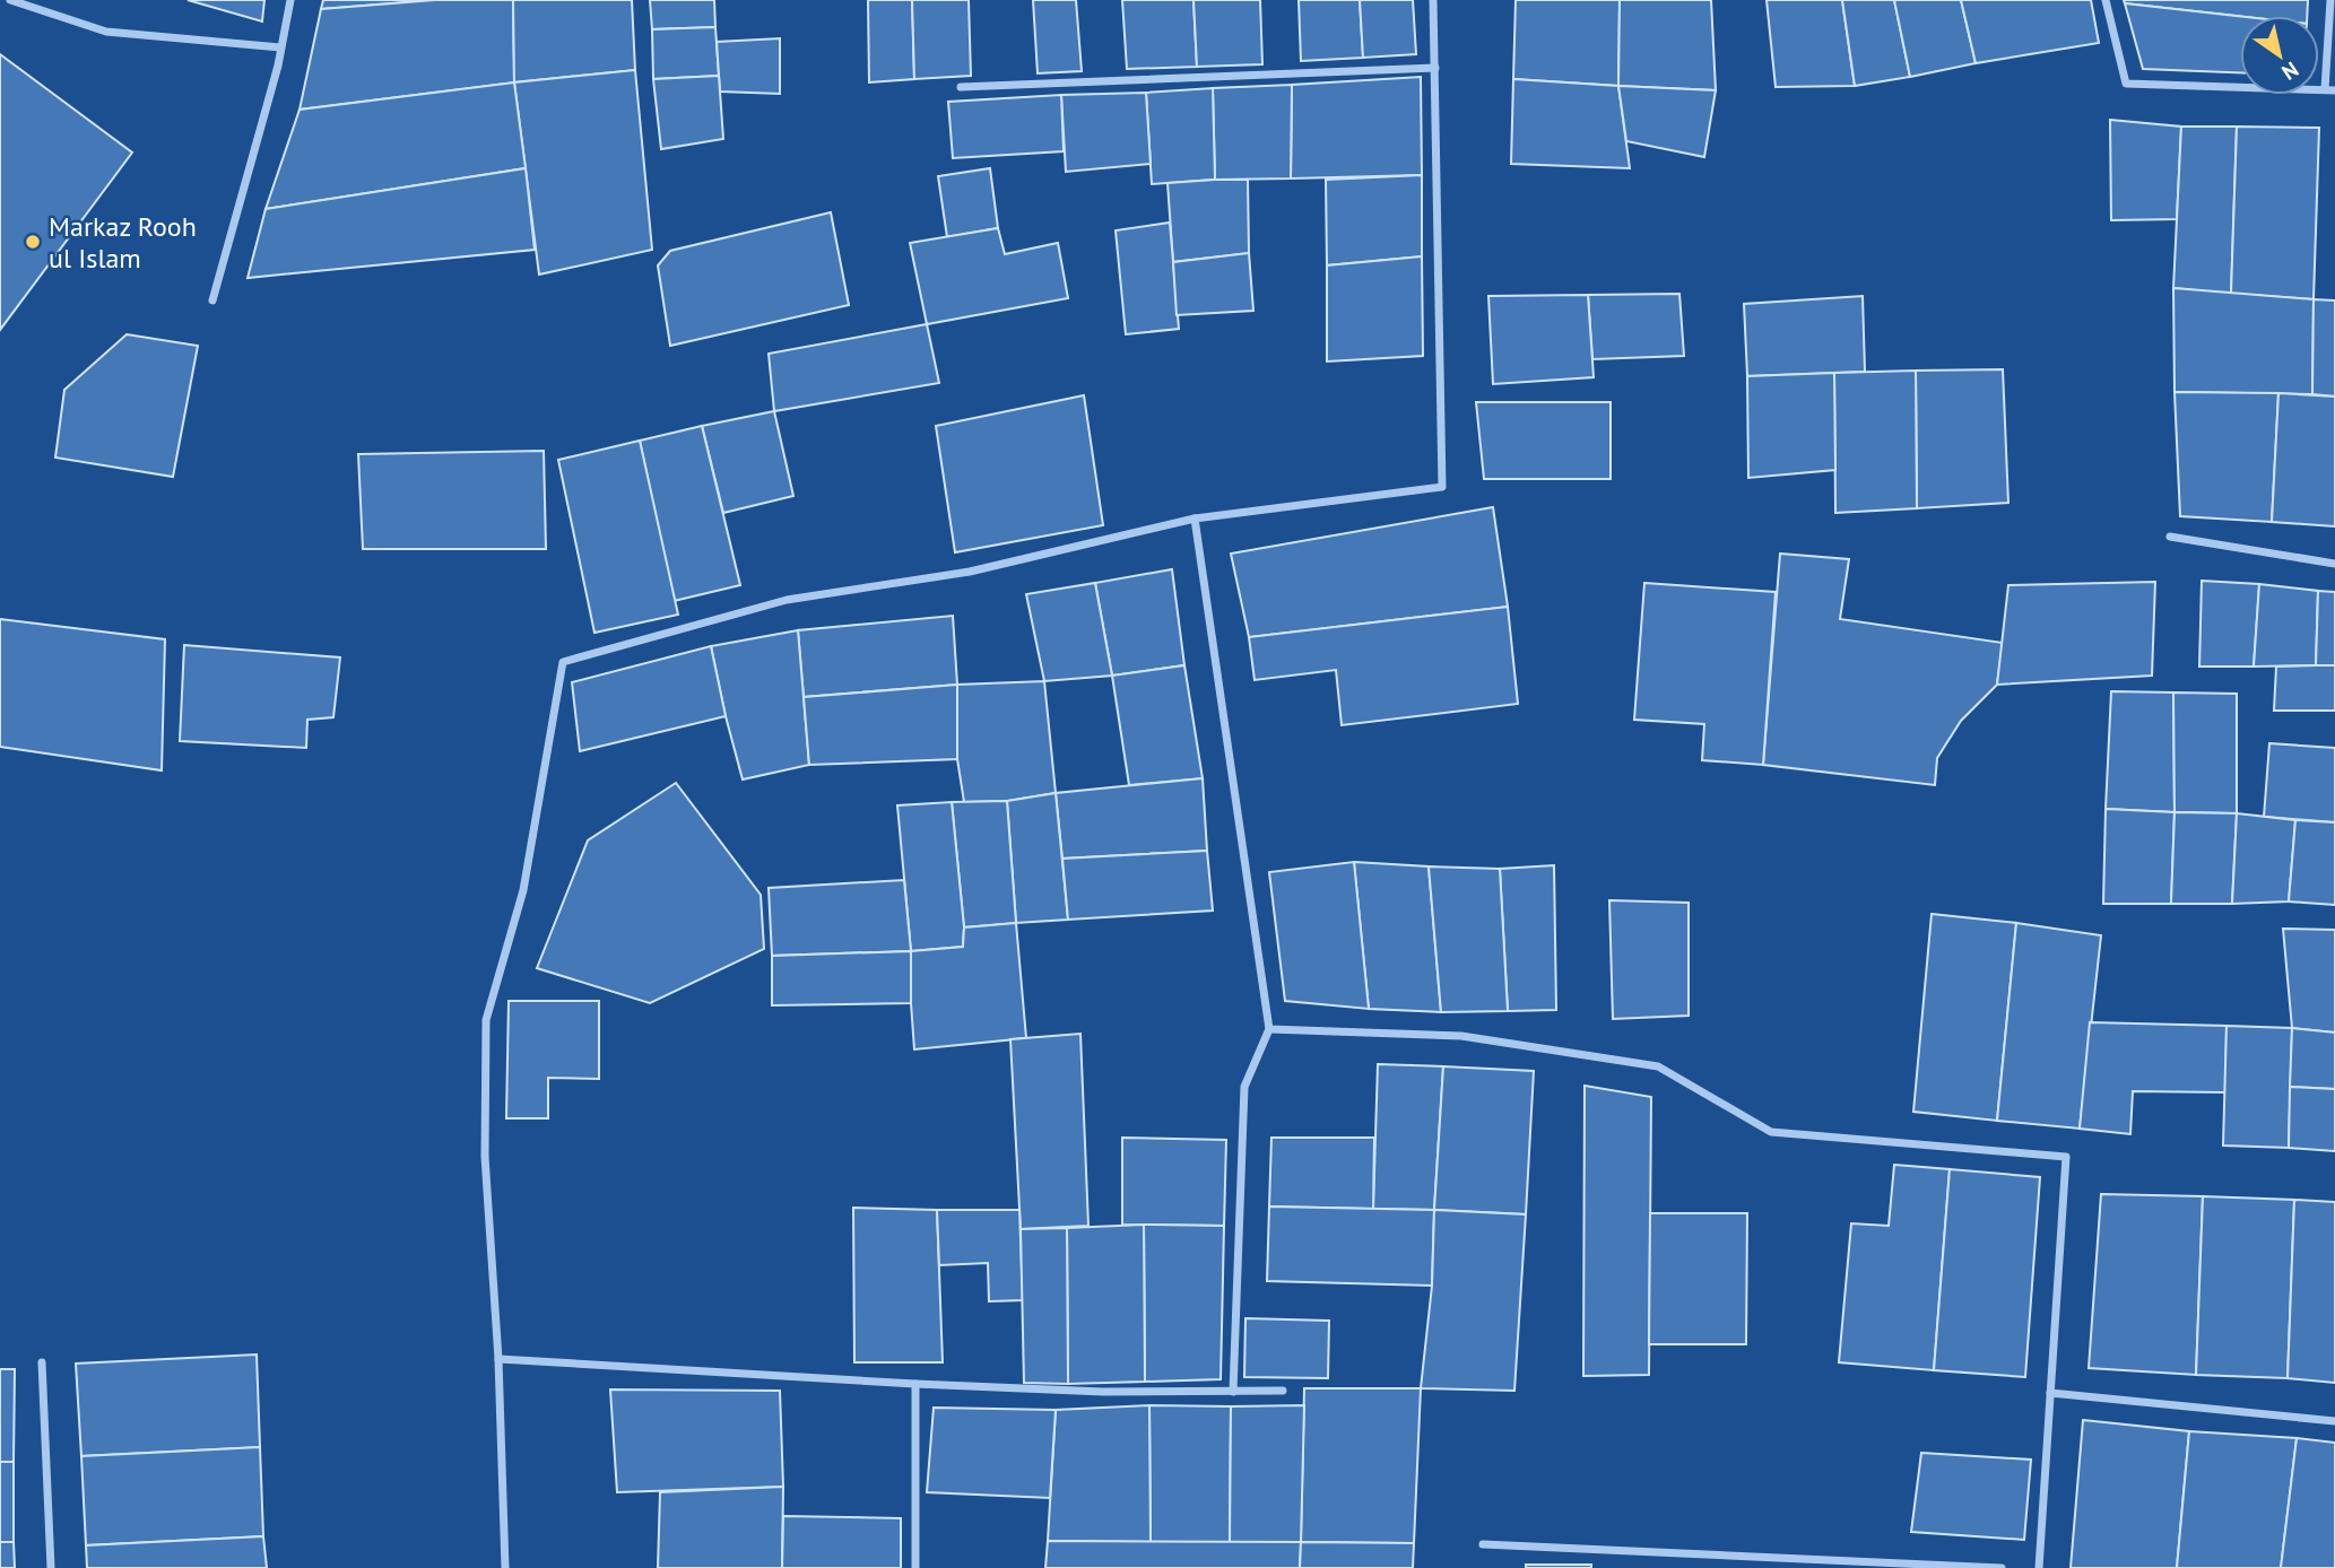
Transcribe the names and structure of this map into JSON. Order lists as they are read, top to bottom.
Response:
{
  "places": ["Markaz Rooh ul Islam"],
  "north": "bottom right"
}
